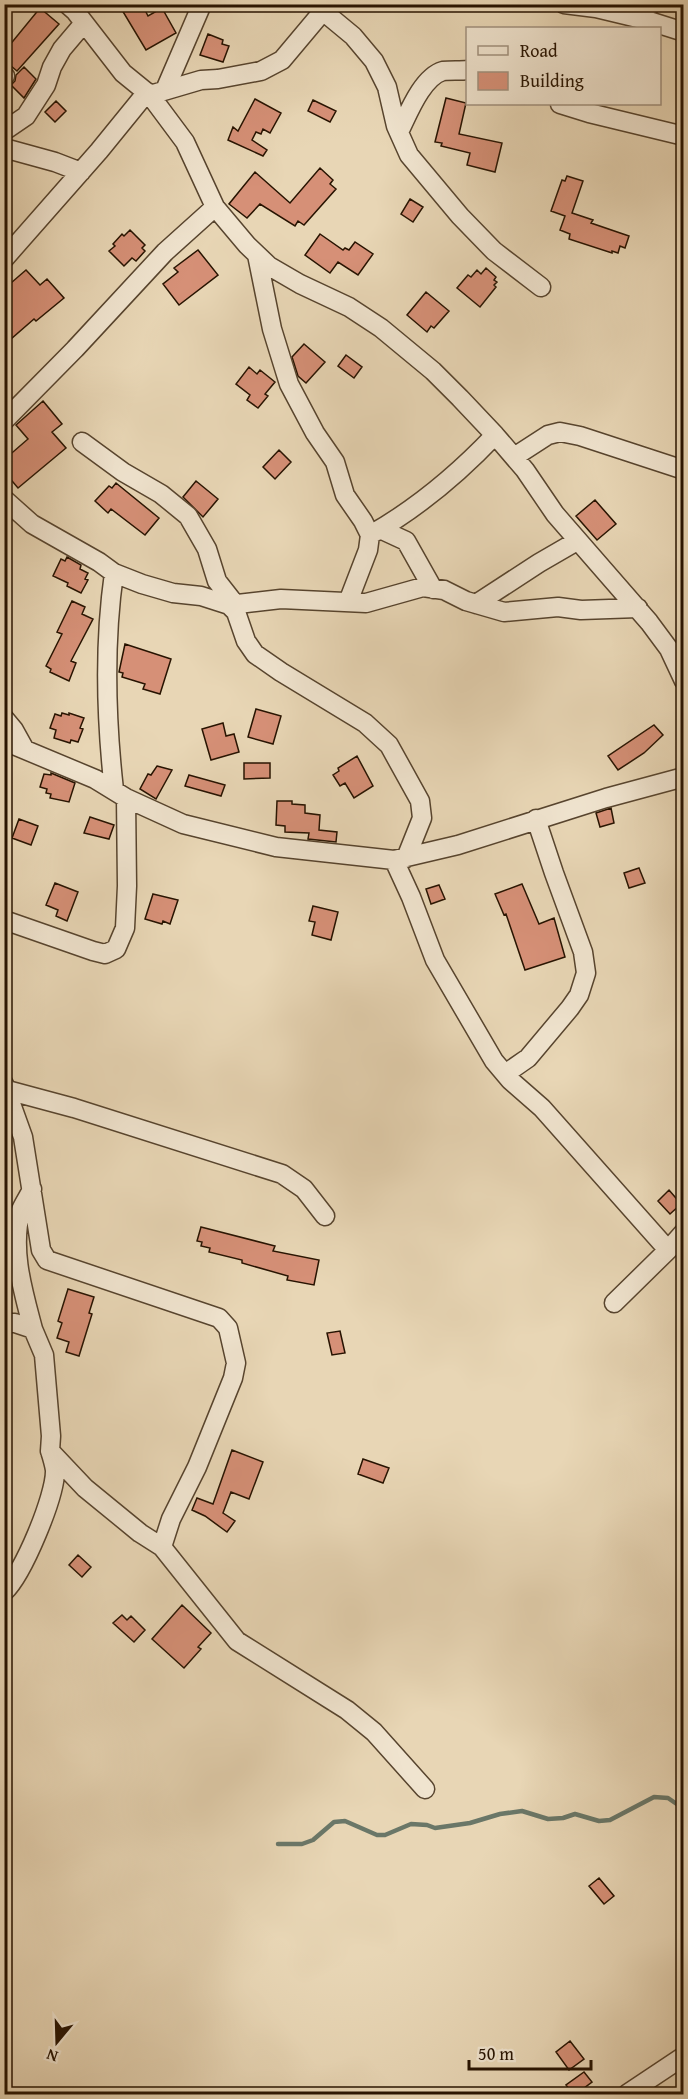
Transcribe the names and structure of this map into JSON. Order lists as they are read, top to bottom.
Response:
{
  "legend": ["Road", "Building"],
  "scale_bar": "50 m",
  "north": "bottom"
}
